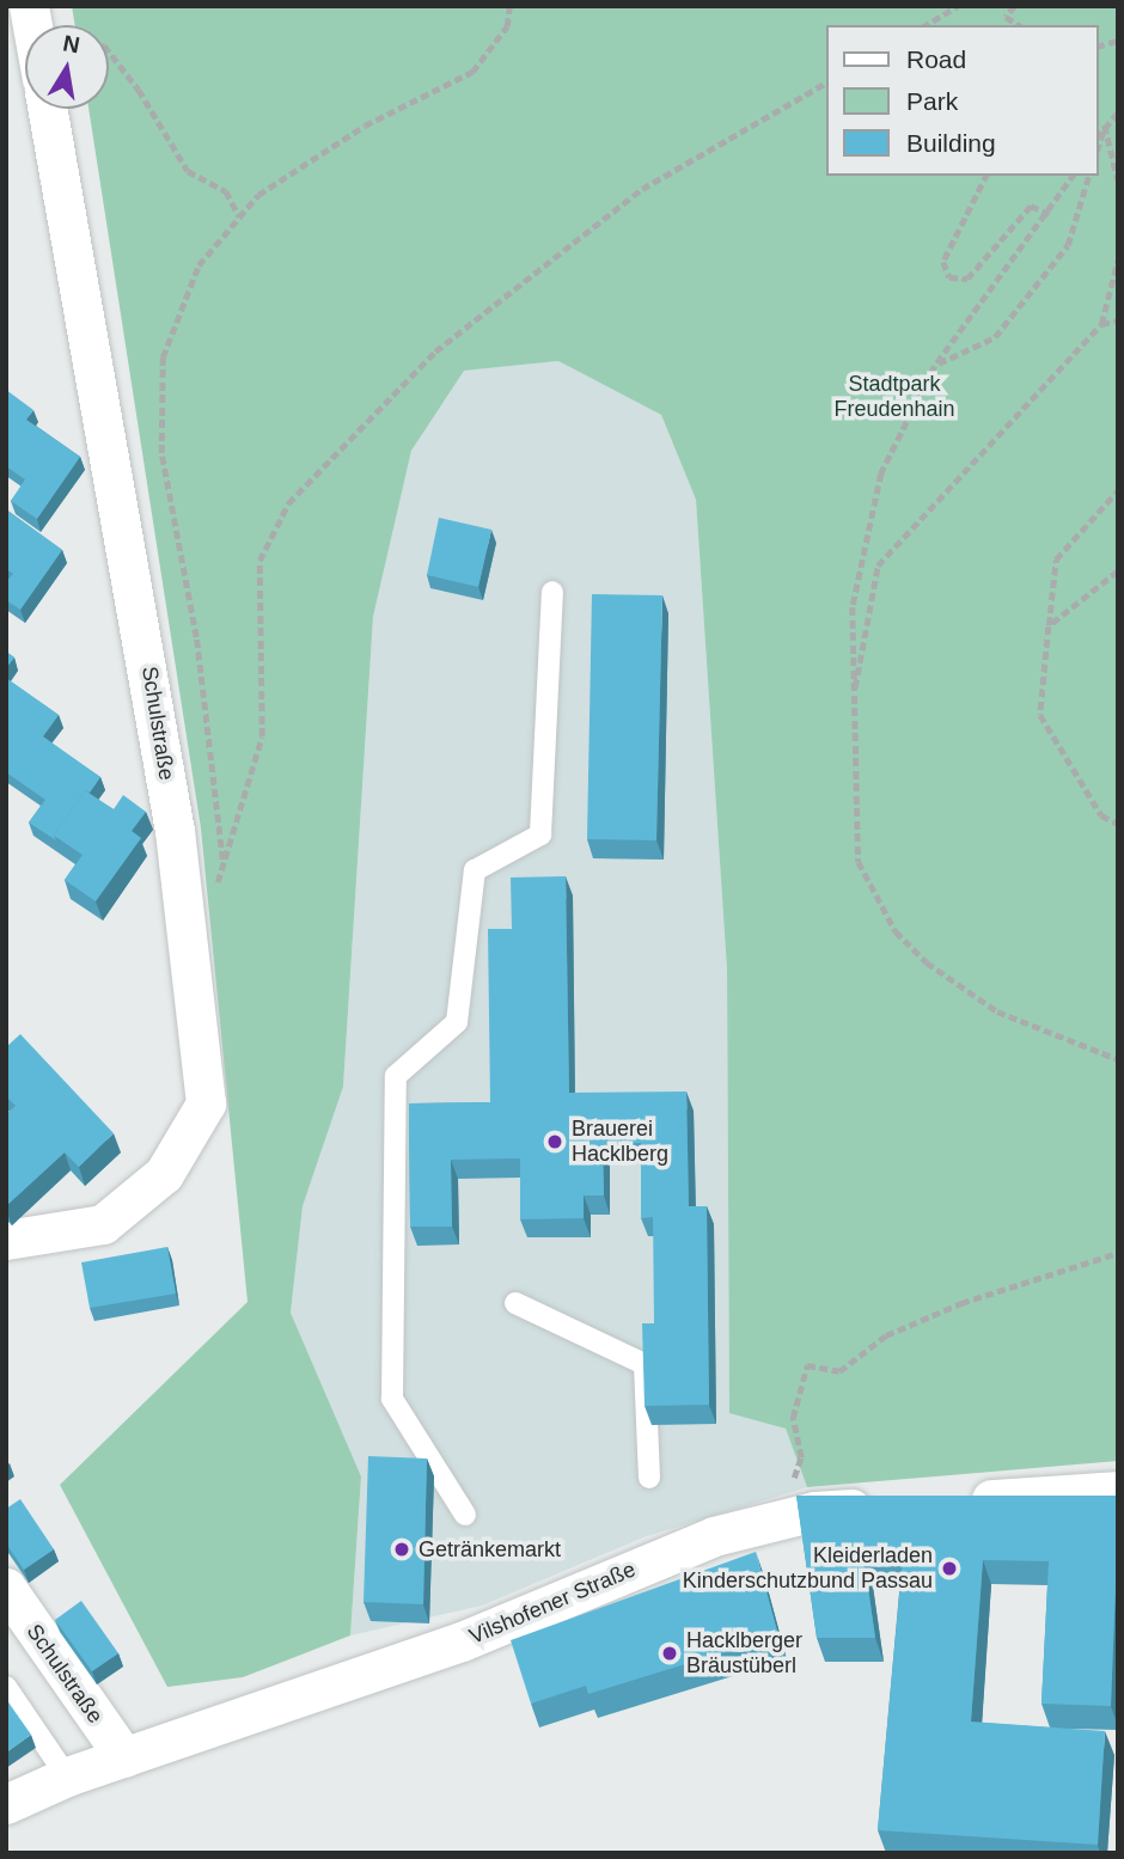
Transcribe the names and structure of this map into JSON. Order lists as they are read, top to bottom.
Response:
{
  "streets": {
    "street": ["Schulstraße", "Vilshofener Straße"]
  },
  "crossings": [
    ["Schulstraße", "Vilshofener Straße"]
  ],
  "parks": ["Stadtpark Freudenhain"],
  "places": [
    "Brauerei Hacklberg",
    "Getränkemarkt",
    "Kleiderladen Kinderschutzbund Passau",
    "Hacklberger Bräustüberl"
  ],
  "legend": ["Road", "Park", "Building"],
  "north": "top"
}
